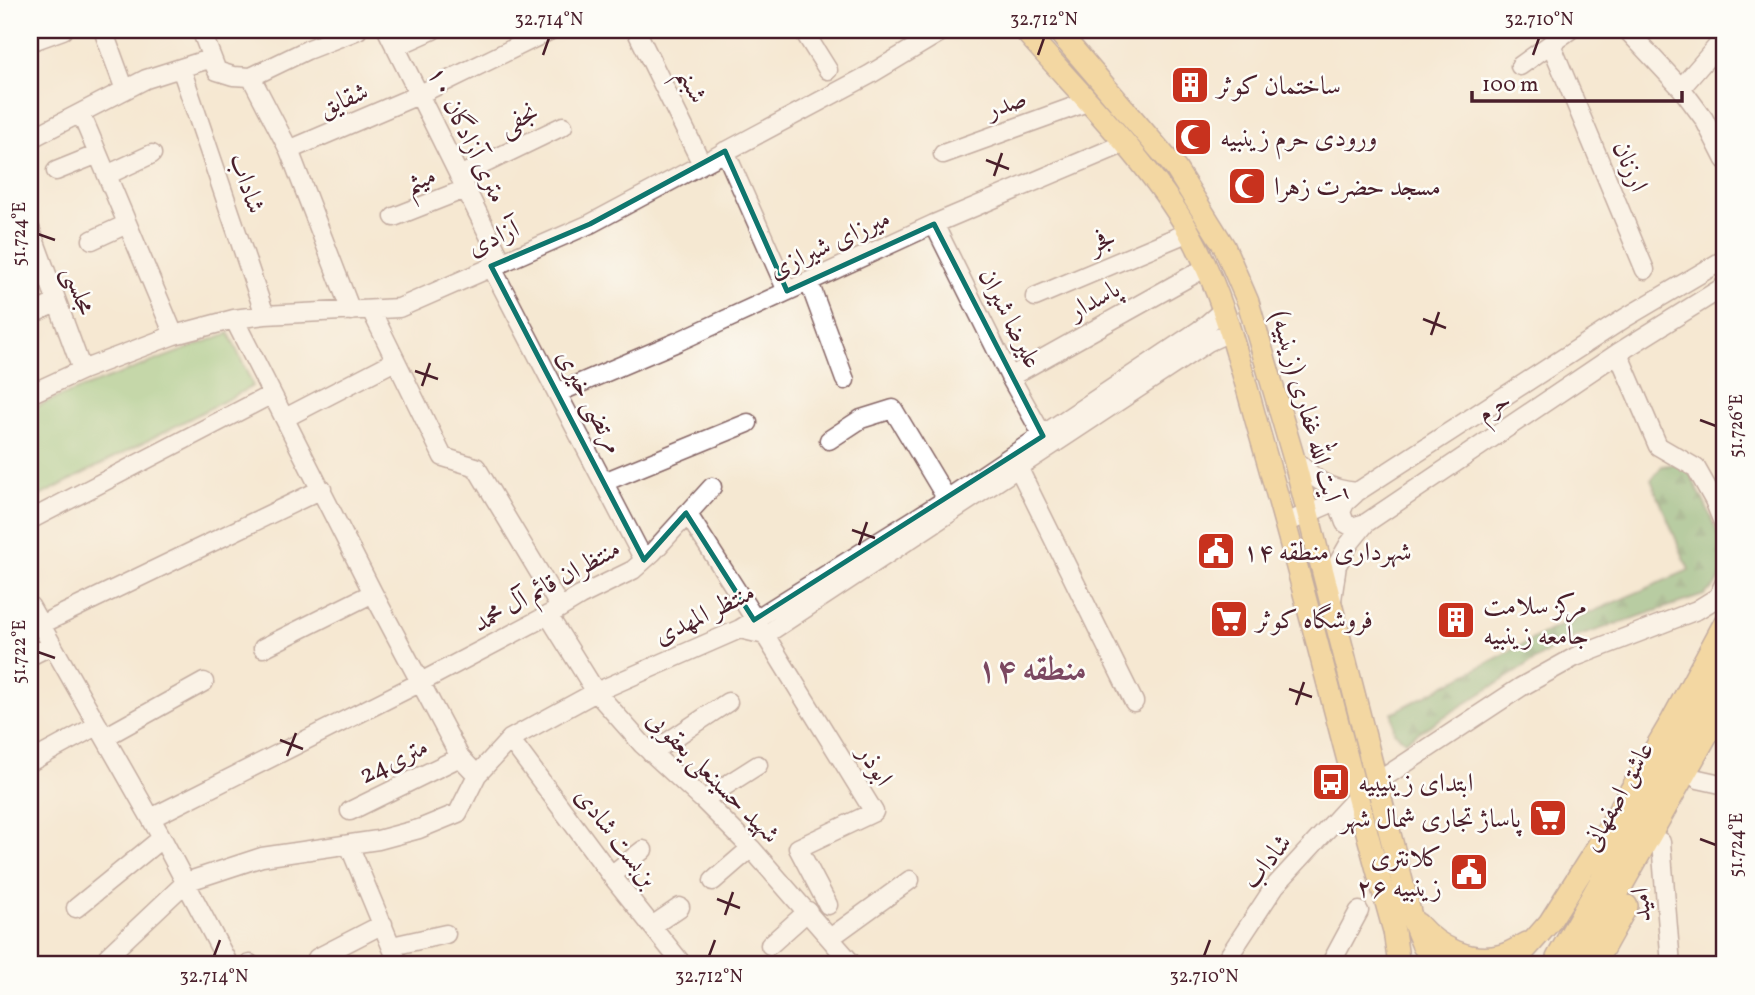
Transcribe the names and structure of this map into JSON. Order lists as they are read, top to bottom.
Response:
{
  "streets": {
    "main road": ["آیت الله غفاری (زینبیه)", "عاشق اصفهانی"],
    "street": [
      "شبنم",
      "شقایق",
      "صدر",
      "نجفی",
      "۱۰ متری آزادگان",
      "ارزنان",
      "میثم",
      "شاداب",
      "آزادی",
      "فجر",
      "میرزای شیرازی",
      "مجلسی",
      "پاسدار",
      "علیرضا شیران",
      "مرتضی خیری",
      "حرم",
      "منتظران قائم آل محمد",
      "منتظر المهدی",
      "24متری",
      "ابوذر",
      "شهید حسینعلی یعقوبی",
      "بن‌بست شادی",
      "امید"
    ]
  },
  "crossings": [
    ["شبنم", "آزادی"],
    ["شقایق", "۱۰ متری آزادگان"],
    ["صدر", "آیت الله غفاری (زینبیه)"],
    ["نجفی", "۱۰ متری آزادگان"],
    ["نجفی", "میثم"],
    ["۱۰ متری آزادگان", "میثم"],
    ["۱۰ متری آزادگان", "آزادی"],
    ["۱۰ متری آزادگان", "مرتضی خیری"],
    ["شاداب", "آزادی"],
    ["شاداب", "آیت الله غفاری (زینبیه)"],
    ["آزادی", "مجلسی"],
    ["آزادی", "مرتضی خیری"],
    ["آزادی", "شهید حسینعلی یعقوبی"],
    ["فجر", "آیت الله غفاری (زینبیه)"],
    ["میرزای شیرازی", "علیرضا شیران"],
    ["میرزای شیرازی", "مرتضی خیری"],
    ["میرزای شیرازی", "آیت الله غفاری (زینبیه)"],
    ["پاسدار", "علیرضا شیران"],
    ["پاسدار", "آیت الله غفاری (زینبیه)"],
    ["علیرضا شیران", "منتظر المهدی"],
    ["مرتضی خیری", "منتظران قائم آل محمد"],
    ["آیت الله غفاری (زینبیه)", "حرم"],
    ["آیت الله غفاری (زینبیه)", "منتظر المهدی"],
    ["منتظران قائم آل محمد", "شهید حسینعلی یعقوبی"],
    ["منتظر المهدی", "ابوذر"],
    ["منتظر المهدی", "شهید حسینعلی یعقوبی"],
    ["منتظر المهدی", "بن‌بست شادی"]
  ],
  "districts": ["منطقه ۱۴"],
  "places": {
    "building": ["ساختمان کوثر", "مرکز سلامت جامعه زینبیه"],
    "mosque": ["ورودی حرم زینبیه", "مسجد حضرت زهرا"],
    "public building": ["شهرداری منطقه ۱۴", "کلانتری ۲۶ زینبیه"],
    "supermarket": ["فروشگاه کوثر", "پاساژ تجاری شمال شهر"],
    "bus stop": ["ابتدای زینیبیه"]
  },
  "scale_bar": "100 m",
  "coordinates": [
    "32.714°N",
    "32.712°N",
    "32.710°N",
    "51.724°E",
    "51.726°E",
    "51.722°E"
  ]
}
